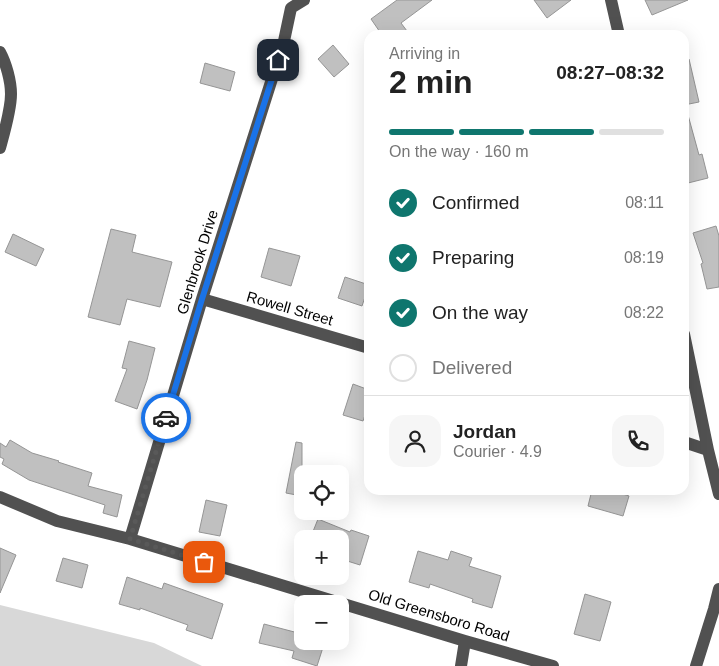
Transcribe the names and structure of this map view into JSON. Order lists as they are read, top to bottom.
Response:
{
  "streets": {
    "street": ["Glenbrook Drive", "Rowell Street", "Old Greensboro Road"]
  },
  "crossings": [
    ["Glenbrook Drive", "Rowell Street"],
    ["Glenbrook Drive", "Old Greensboro Road"]
  ],
  "page": {
    "heading": ["2 min", "Arriving in", "08:27–08:32"],
    "panel": ["Jordan", "Courier · 4.9"],
    "bar": "On the way · 160 m",
    "list": [
      ["Confirmed", "08:11"],
      ["Preparing", "08:19"],
      ["On the way", "08:22"],
      "Delivered"
    ],
    "map_buttons": ["+", "−"]
  }
}
